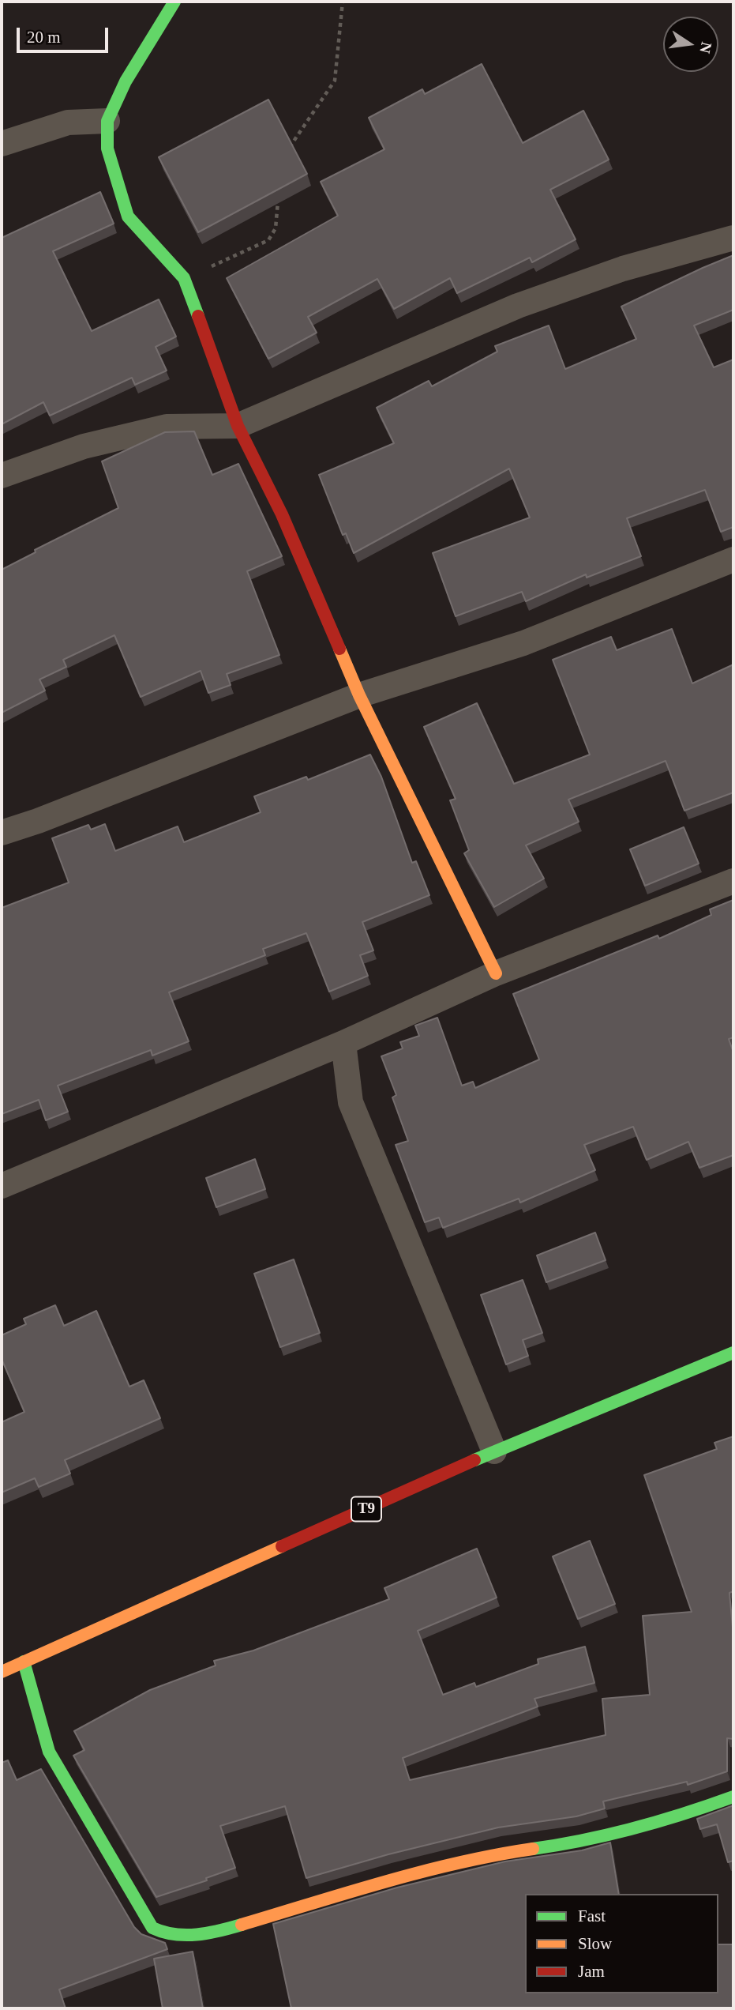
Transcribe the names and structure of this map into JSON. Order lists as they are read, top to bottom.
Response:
{
  "streets": {
    "main road": ["T9"]
  },
  "legend": ["Fast", "Slow", "Jam"],
  "scale_bar": "20 m",
  "north": "right"
}
